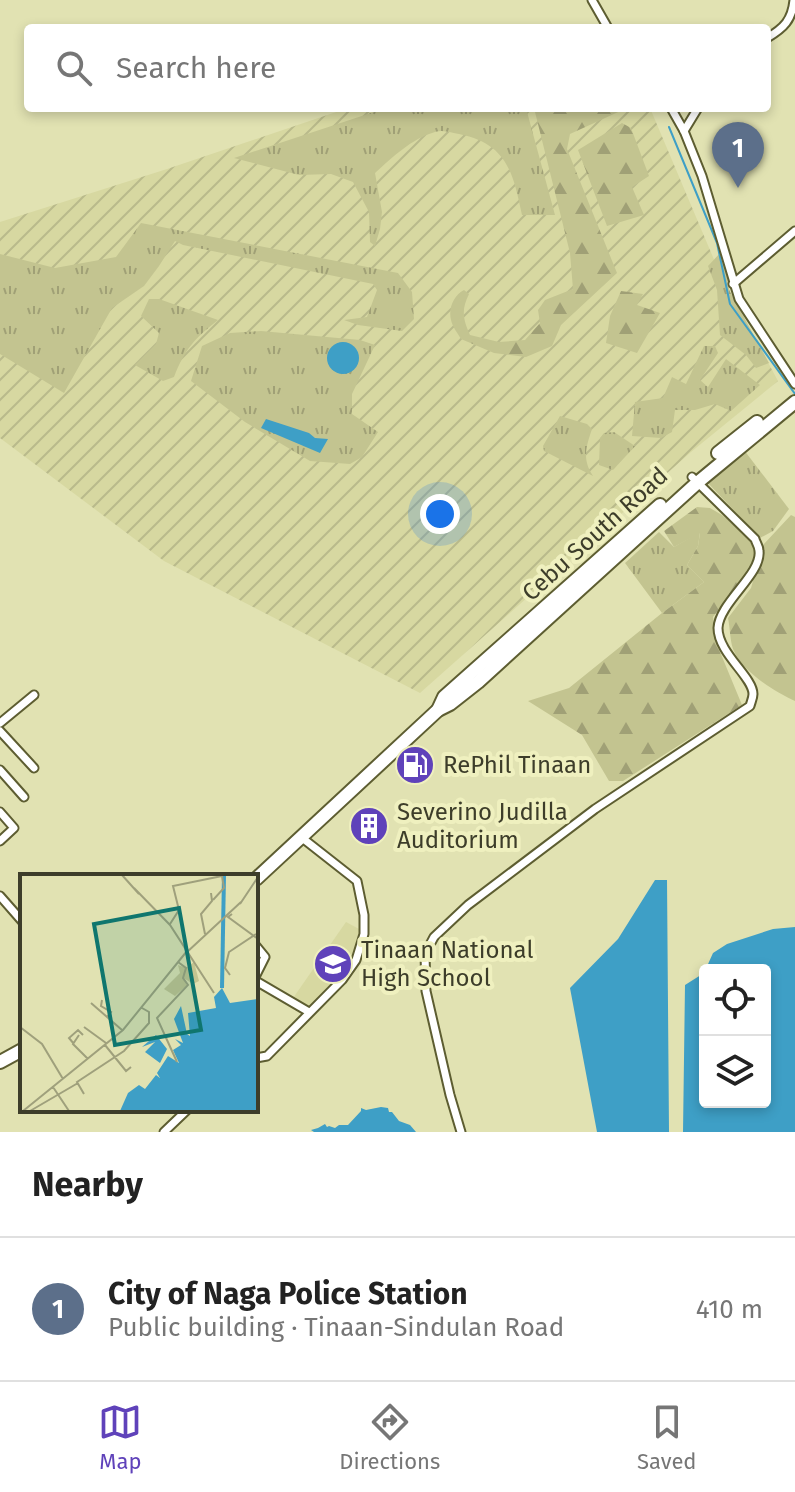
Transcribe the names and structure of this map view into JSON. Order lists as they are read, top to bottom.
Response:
{
  "streets": {
    "highway": ["Cebu South Road"]
  },
  "places": {
    "fuel station": ["RePhil Tinaan"],
    "building": ["Severino Judilla Auditorium"],
    "school or university": ["Tinaan National High School"]
  },
  "page": {
    "search": "Search here",
    "pins": "1",
    "heading": "Nearby",
    "list": [
      {
        "mark": "1",
        "name": "City of Naga Police Station",
        "note": "Public building · Tinaan-Sindulan Road",
        "value": "410 m"
      }
    ],
    "nav": ["Map", "Directions", "Saved"]
  }
}
